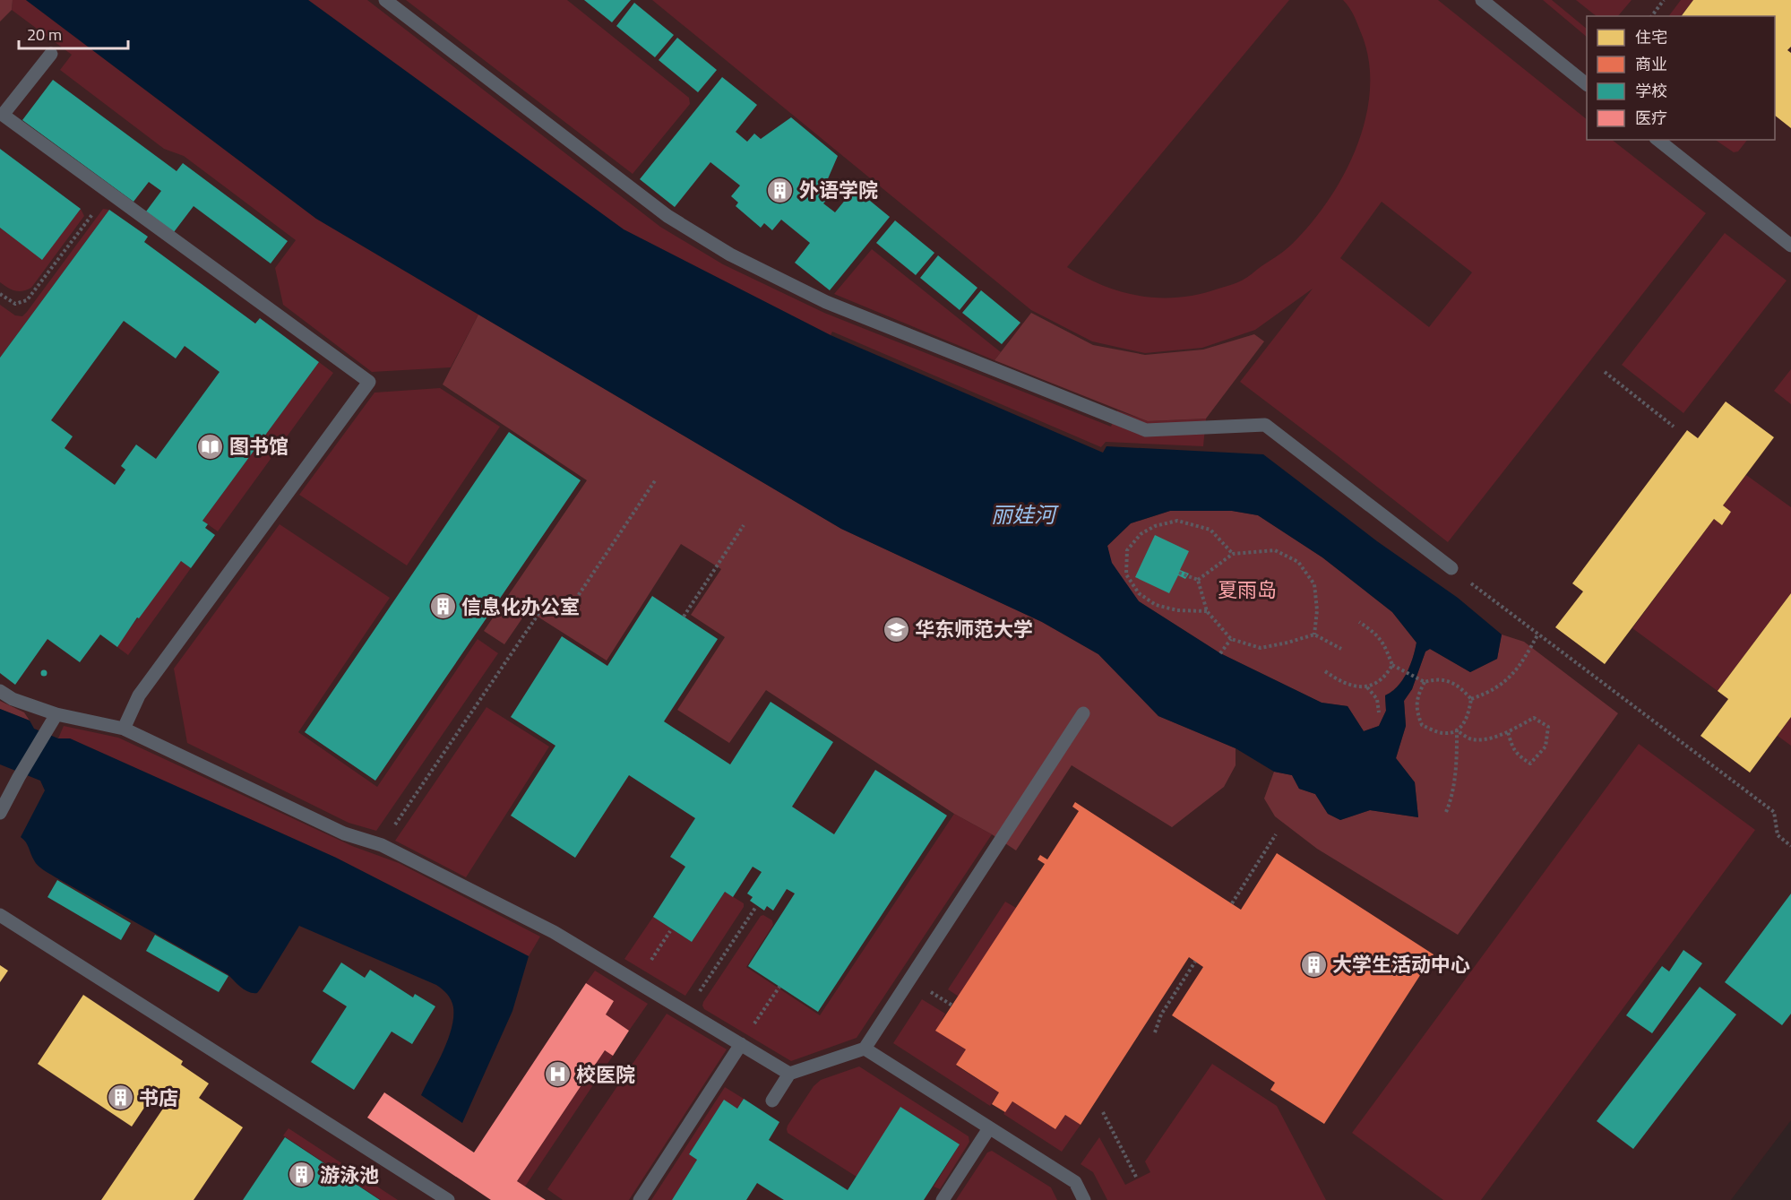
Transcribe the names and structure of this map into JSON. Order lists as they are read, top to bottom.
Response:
{
  "water": ["丽娃河"],
  "parks": ["夏雨岛"],
  "places": {
    "building": [
      "外语学院",
      "信息化办公室",
      "大学生活动中心",
      "书店",
      "游泳池"
    ],
    "library": ["图书馆"],
    "school or university": ["华东师范大学"],
    "hospital": ["校医院"]
  },
  "legend": [
    "住宅",
    "商业",
    "学校",
    "医疗"
  ],
  "scale_bar": "20 m"
}
